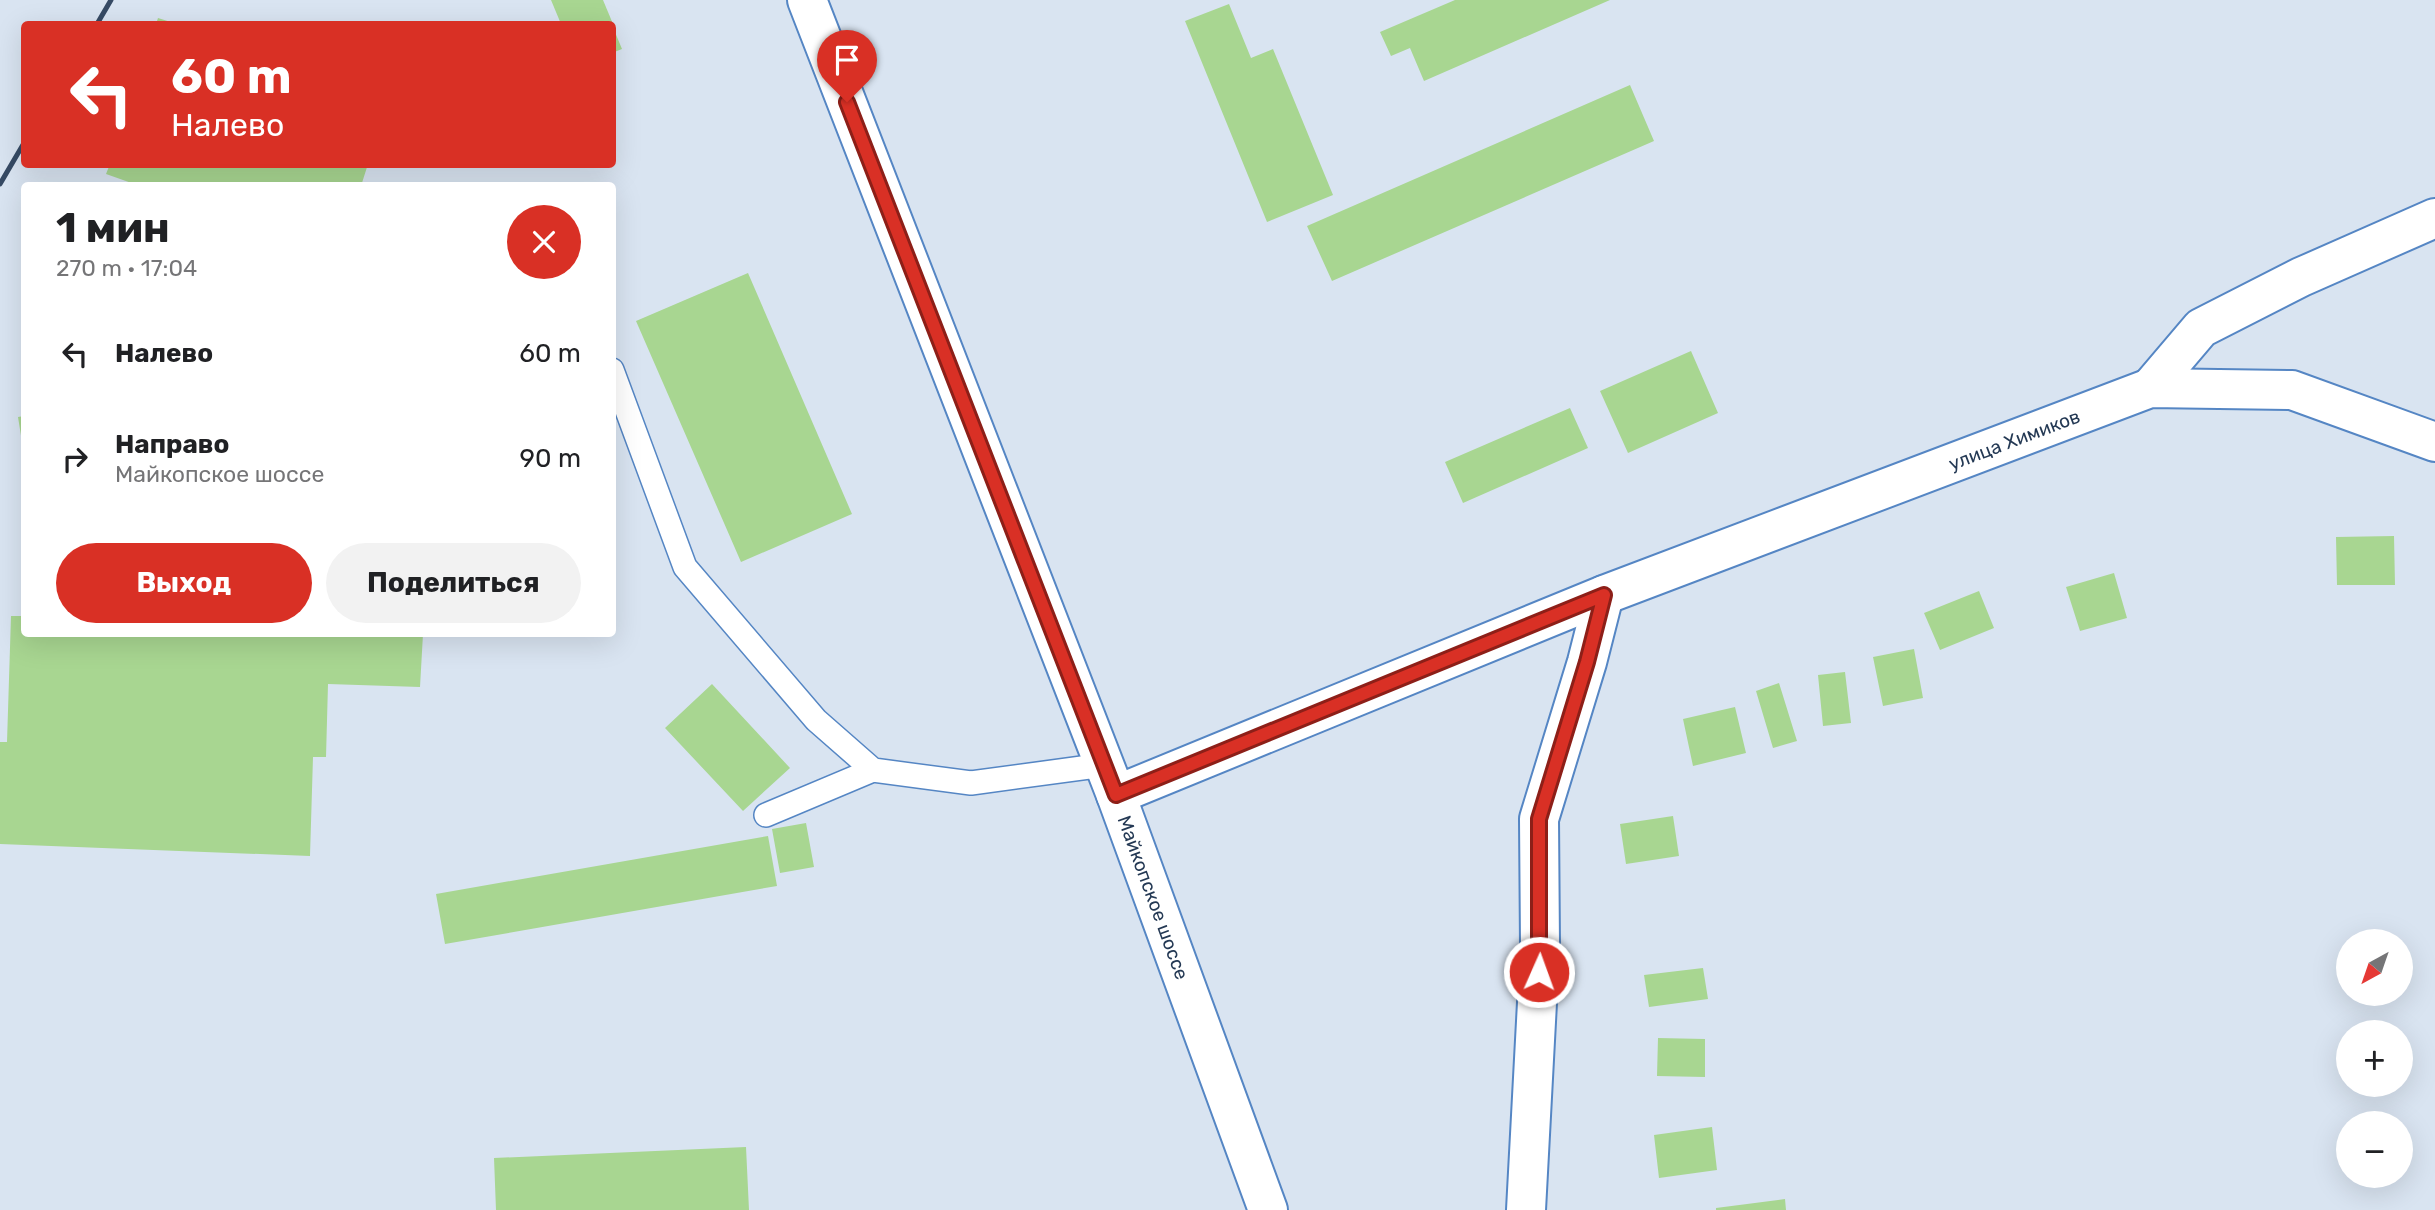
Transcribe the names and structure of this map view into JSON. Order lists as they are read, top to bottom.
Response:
{
  "streets": {
    "street": ["улица Химиков", "Майкопское шоссе"]
  },
  "crossings": [
    ["улица Химиков", "Майкопское шоссе"]
  ],
  "north": "bottom left",
  "page": {
    "turn": ["60 m", "Налево"],
    "heading": ["1 мин", "270 m · 17:04"],
    "list": [
      {
        "name": "Налево",
        "value": "60 m"
      },
      {
        "name": "Направо",
        "note": "Майкопское шоссе",
        "value": "90 m"
      }
    ],
    "buttons": ["Выход", "Поделиться"],
    "map_buttons": ["+", "−"]
  }
}
